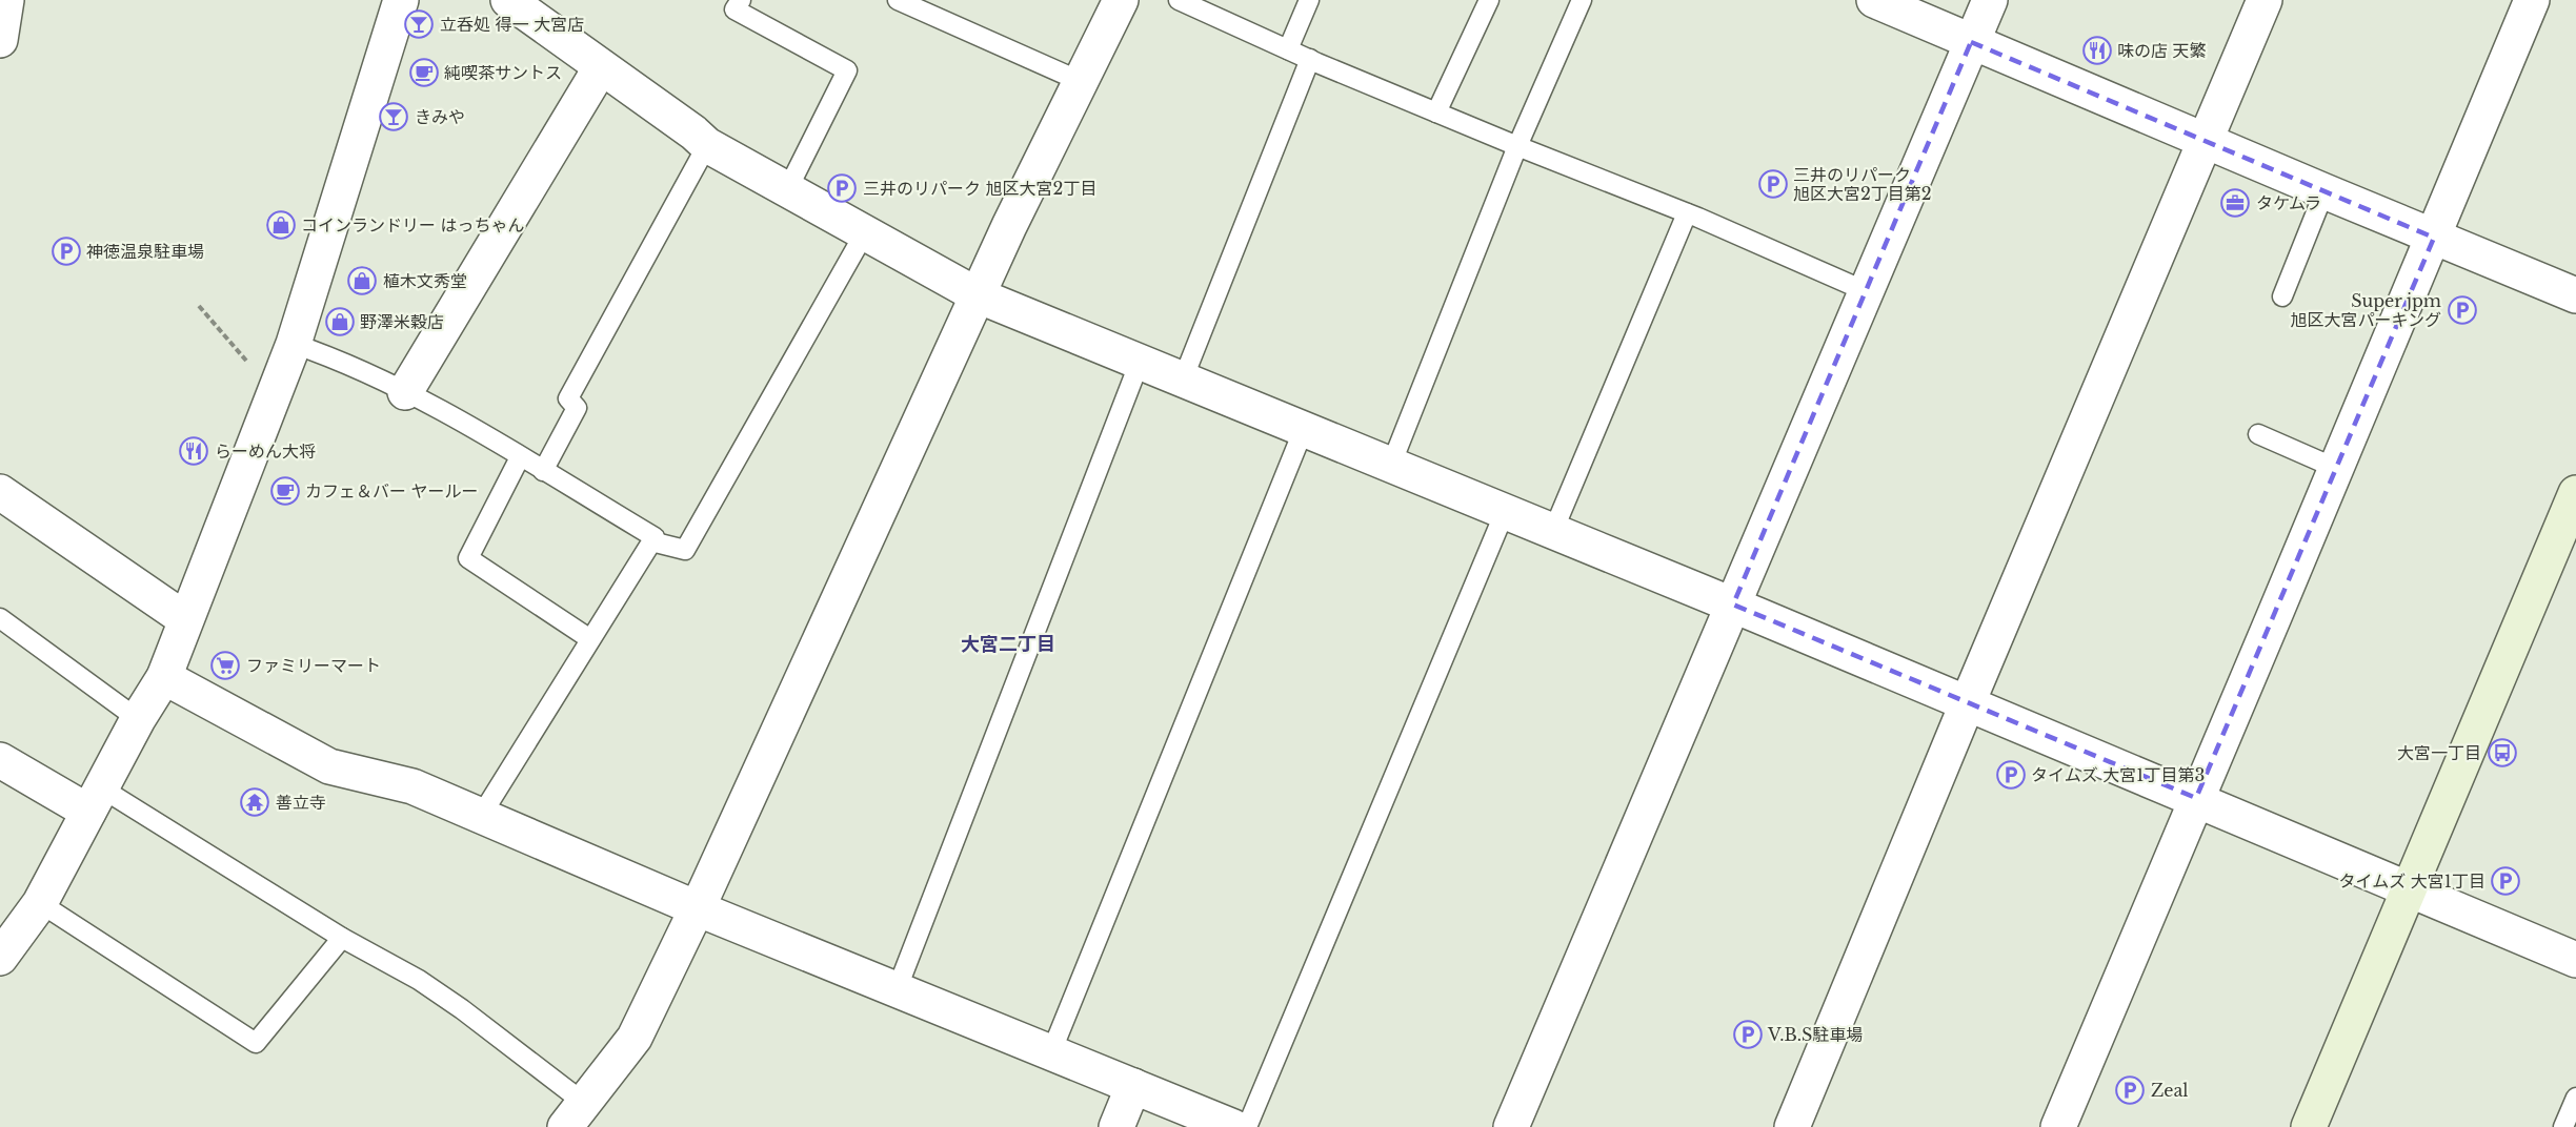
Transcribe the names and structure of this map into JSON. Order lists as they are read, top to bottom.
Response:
{
  "districts": ["大宮二丁目"],
  "places": {
    "bar": ["立呑処 得一 大宮店", "きみや"],
    "restaurant": ["味の店 天繁", "らーめん大将"],
    "cafe": ["純喫茶サントス", "カフェ＆バー ヤールー"],
    "parking": [
      "三井のリパーク 旭区大宮2丁目第2",
      "三井のリパーク 旭区大宮2丁目",
      "神徳温泉駐車場",
      "Super jpm 旭区大宮パーキング",
      "タイムズ 大宮1丁目第3",
      "タイムズ 大宮1丁目",
      "V.B.S駐車場",
      "Zeal"
    ],
    "office": ["タケムラ"],
    "shop": ["コインランドリー はっちゃん", "植木文秀堂", "野澤米穀店"],
    "supermarket": ["ファミリーマート"],
    "bus stop": ["大宮一丁目"],
    "temple": ["善立寺"]
  }
}
